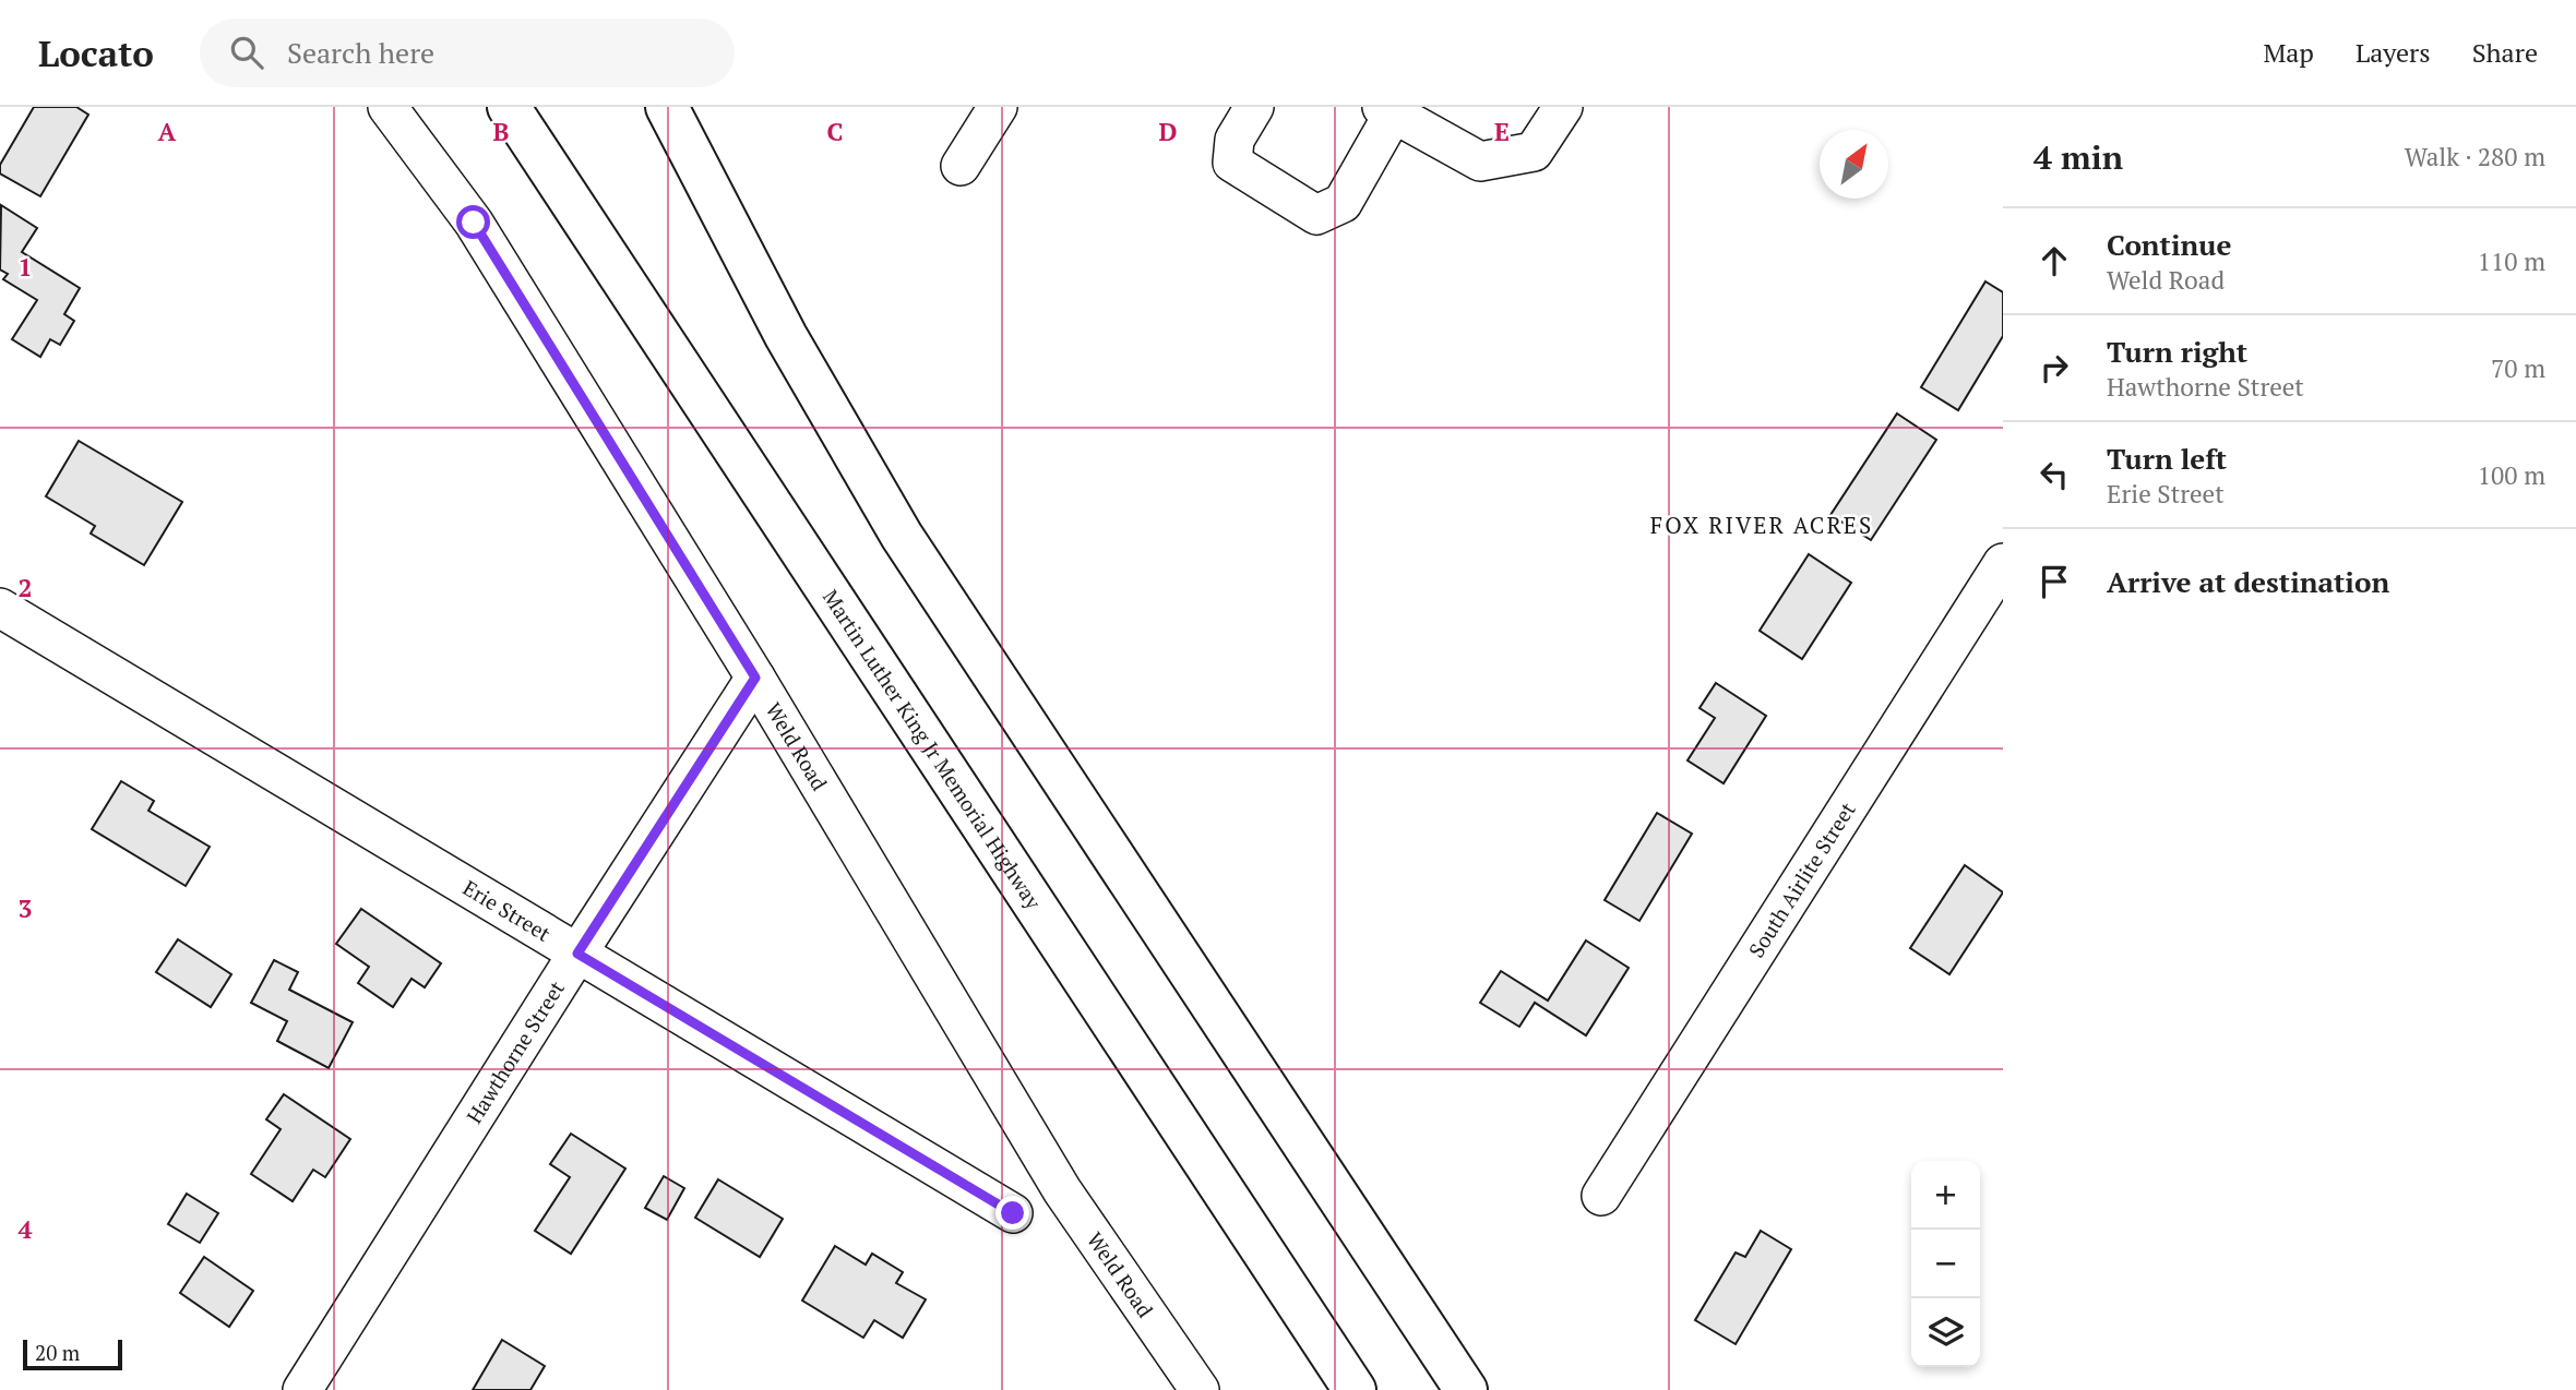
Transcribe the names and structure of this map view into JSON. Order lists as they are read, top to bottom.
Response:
{
  "streets": {
    "highway": ["Martin Luther King Jr Memorial Highway"],
    "street": [
      "Weld Road",
      "South Airlite Street",
      "Erie Street",
      "Hawthorne Street"
    ]
  },
  "crossings": [
    ["Weld Road", "Hawthorne Street"],
    ["Erie Street", "Hawthorne Street"]
  ],
  "districts": ["FOX RIVER ACRES"],
  "scale_bar": "20 m",
  "north": "top right",
  "page": {
    "header": "Locato",
    "search": "Search here",
    "nav": ["Map", "Layers", "Share"],
    "heading": ["4 min", "Walk · 280 m"],
    "list": [
      ["Continue", "Weld Road", "110 m"],
      ["Turn right", "Hawthorne Street", "70 m"],
      ["Turn left", "Erie Street", "100 m"],
      "Arrive at destination"
    ],
    "map_buttons": ["+", "−"],
    "scale": "20 m"
  },
  "grid": {
    "columns": [
      "A",
      "B",
      "C",
      "D",
      "E"
    ],
    "rows": [
      "1",
      "2",
      "3",
      "4"
    ]
  }
}
